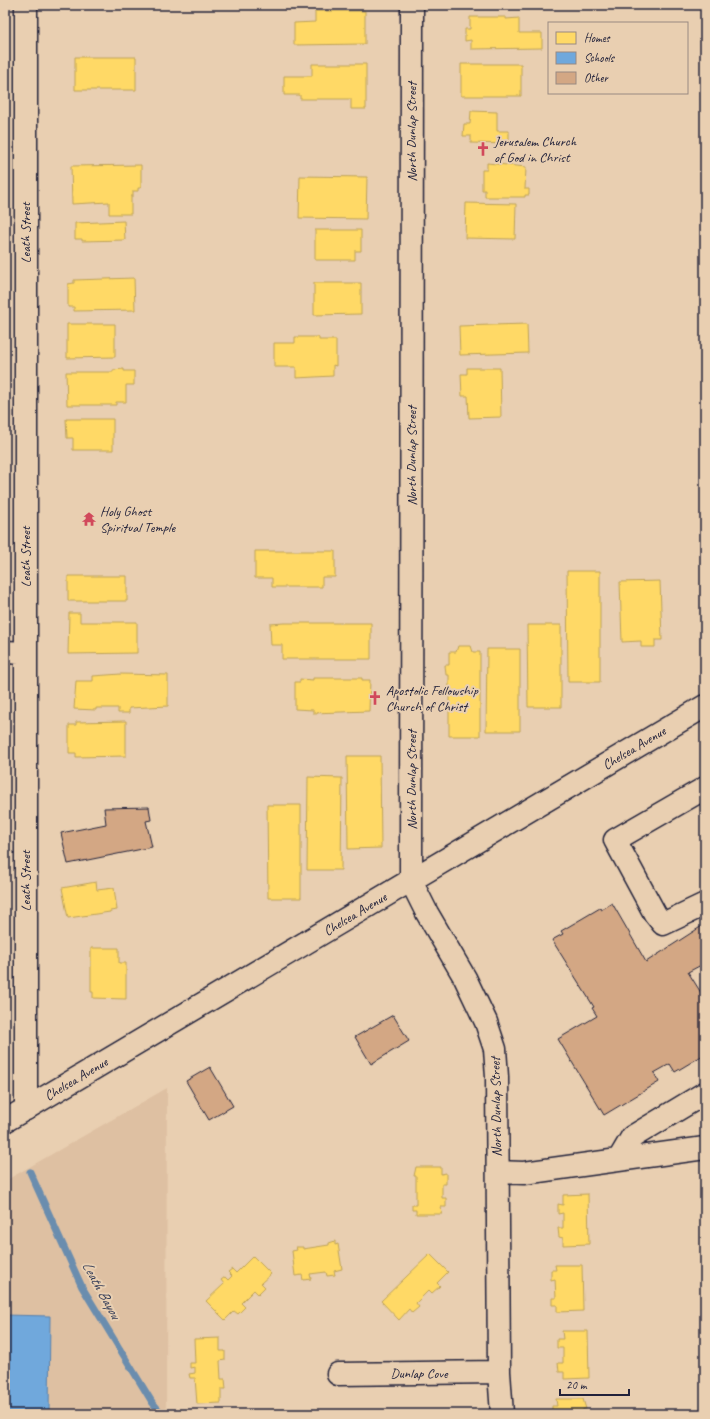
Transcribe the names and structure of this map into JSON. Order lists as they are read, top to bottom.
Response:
{
  "streets": {
    "street": [
      "North Dunlap Street",
      "Leath Street",
      "Chelsea Avenue",
      "Dunlap Cove"
    ]
  },
  "crossings": [
    ["North Dunlap Street", "Chelsea Avenue"],
    ["North Dunlap Street", "Dunlap Cove"],
    ["Leath Street", "Chelsea Avenue"]
  ],
  "water": ["Leath Bayou"],
  "places": {
    "church": ["Jerusalem Church of God in Christ", "Apostolic Fellowship Church of Christ"],
    "temple": ["Holy Ghost Spiritual Temple"]
  },
  "legend": ["Homes", "Schools", "Other"],
  "scale_bar": "20 m"
}
